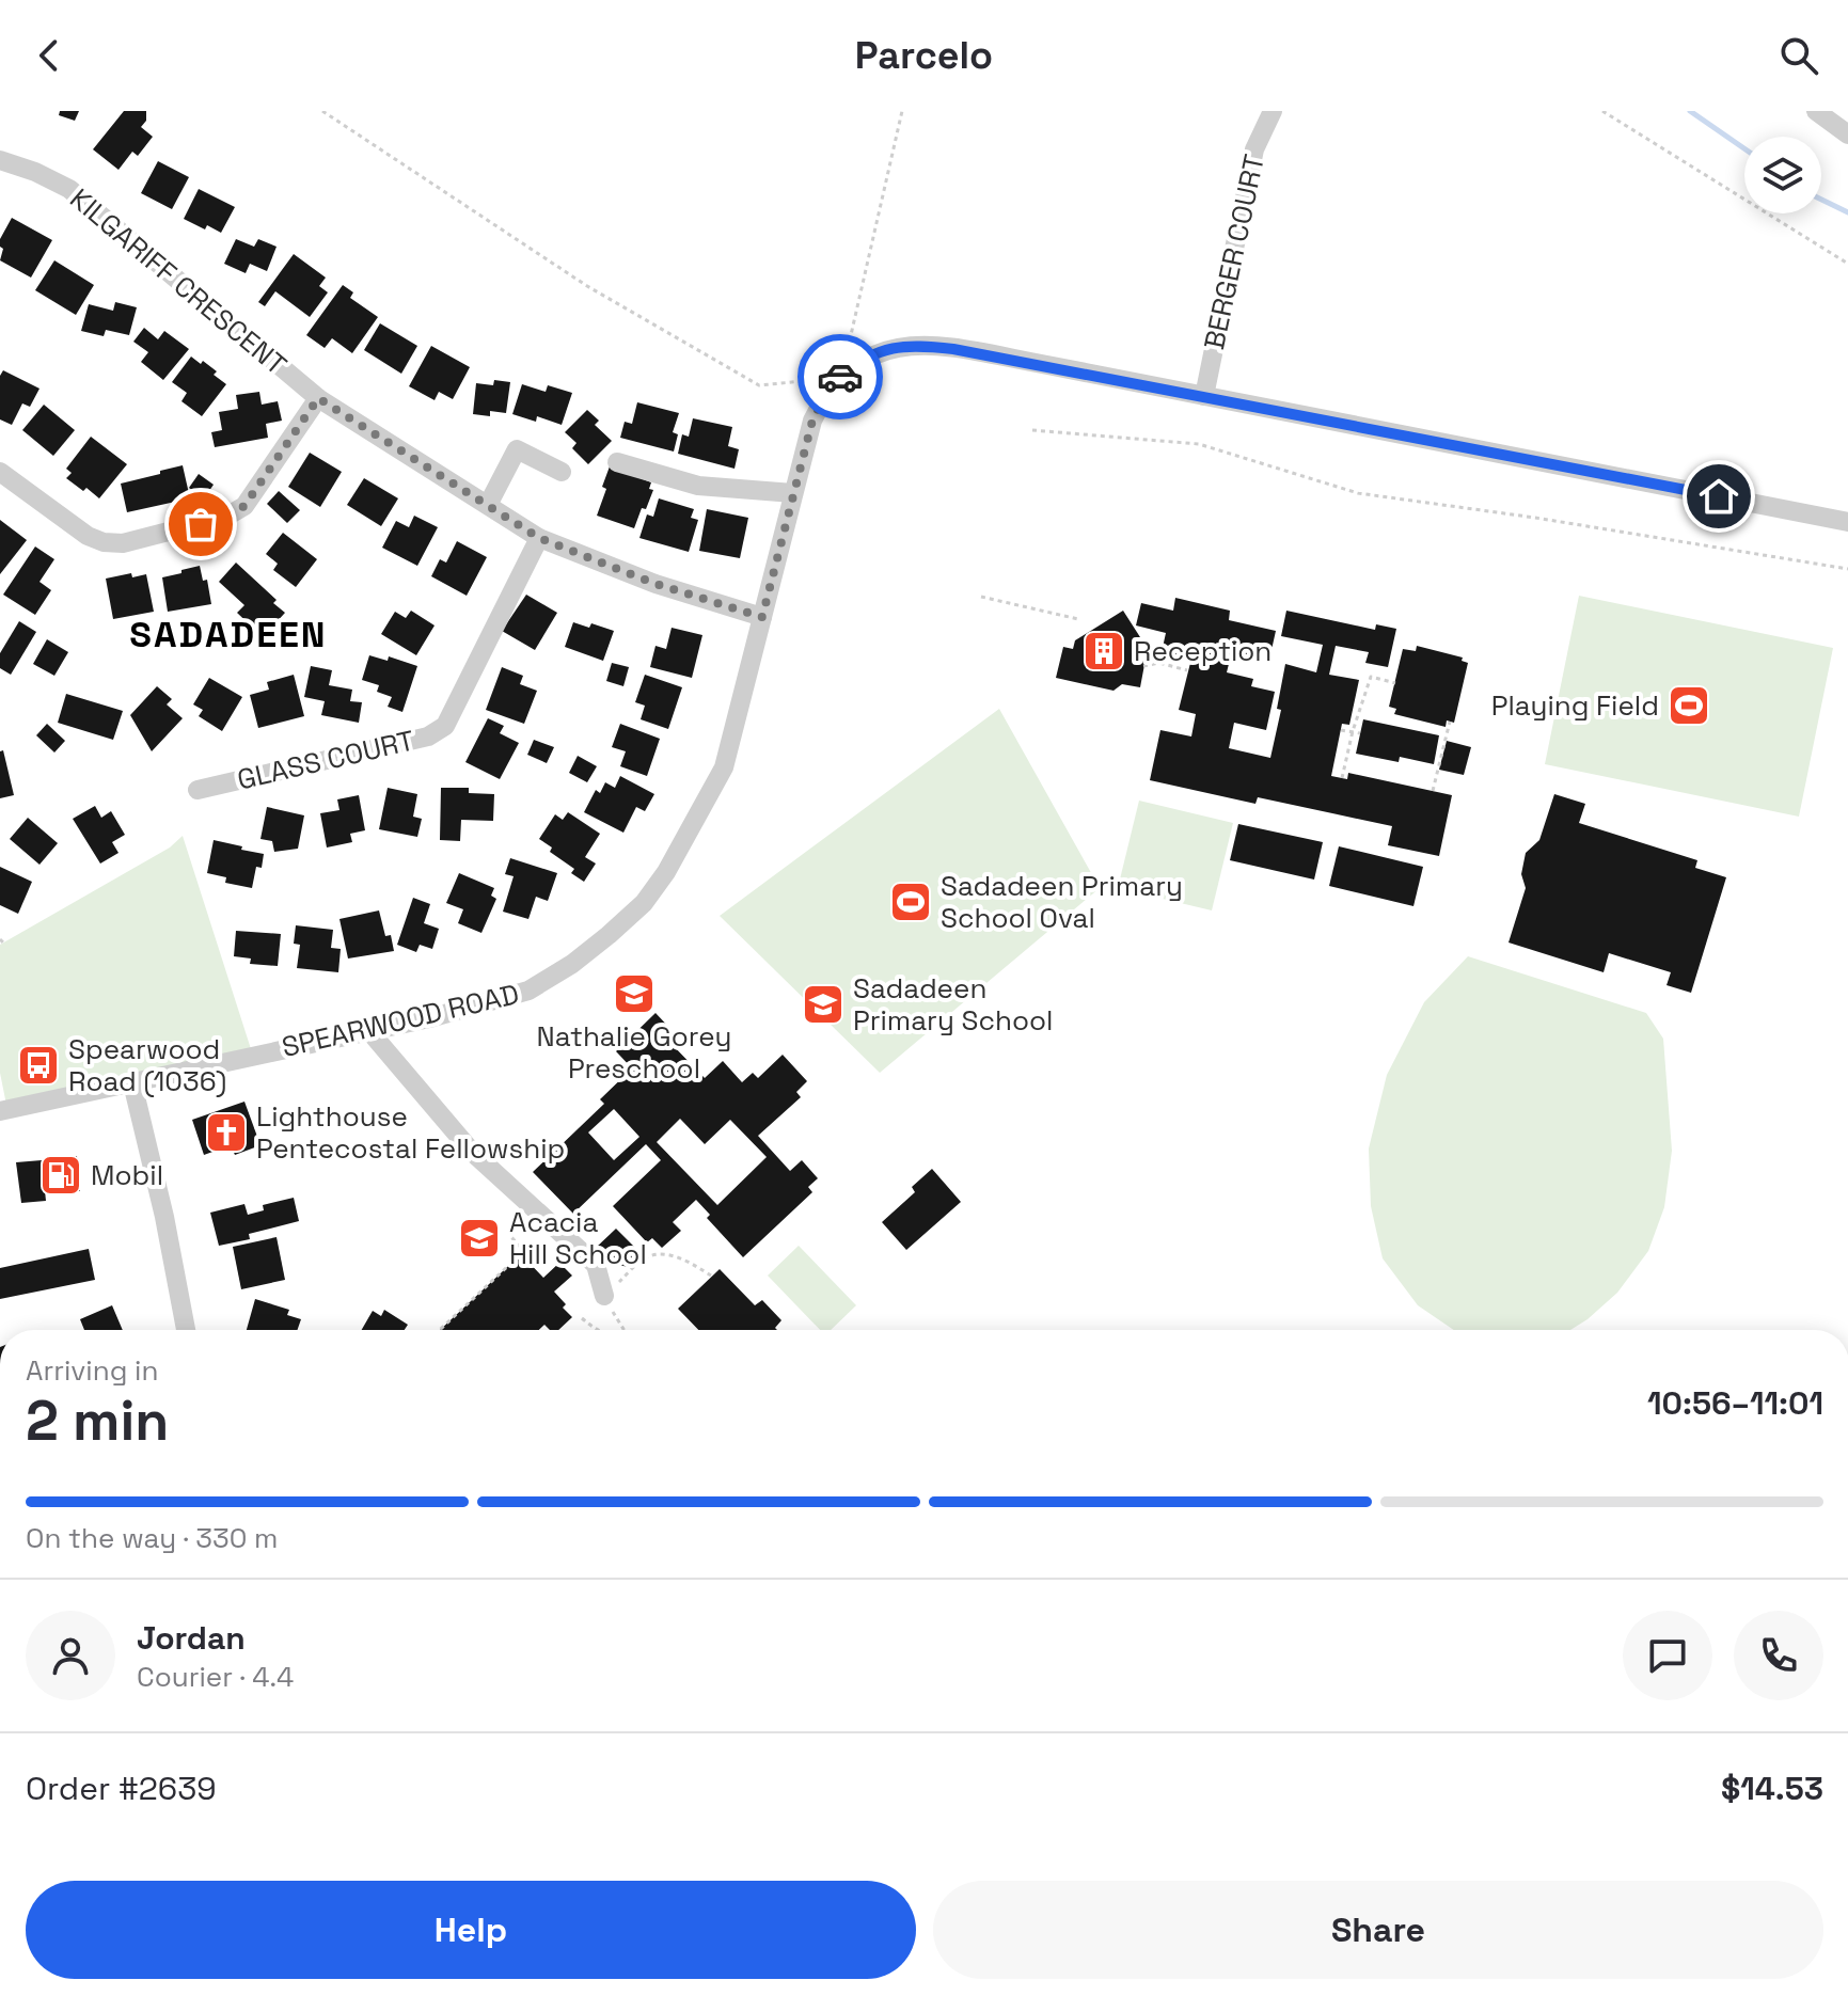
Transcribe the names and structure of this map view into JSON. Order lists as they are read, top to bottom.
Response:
{
  "streets": {
    "street": [
      "BERGER COURT",
      "KILGARIFF CRESCENT",
      "GLASS COURT",
      "SPEARWOOD ROAD"
    ]
  },
  "crossings": [
    ["BERGER COURT", "SPEARWOOD ROAD"],
    ["KILGARIFF CRESCENT", "GLASS COURT"],
    ["KILGARIFF CRESCENT", "SPEARWOOD ROAD"]
  ],
  "districts": ["SADADEEN"],
  "places": {
    "building": ["Reception"],
    "sports": ["Playing Field", "Sadadeen Primary School Oval"],
    "school or university": ["Nathalie Gorey Preschool", "Sadadeen Primary School", "Acacia Hill School"],
    "bus stop": ["Spearwood Road (1036)"],
    "church": ["Lighthouse Pentecostal Fellowship"],
    "fuel station": ["Mobil"]
  },
  "page": {
    "header": "Parcelo",
    "heading": ["2 min", "Arriving in", "10:56–11:01"],
    "panel": [
      "Jordan",
      "Courier · 4.4",
      "Order #2639",
      "$14.53"
    ],
    "bar": "On the way · 330 m",
    "buttons": ["Help", "Share"]
  }
}
